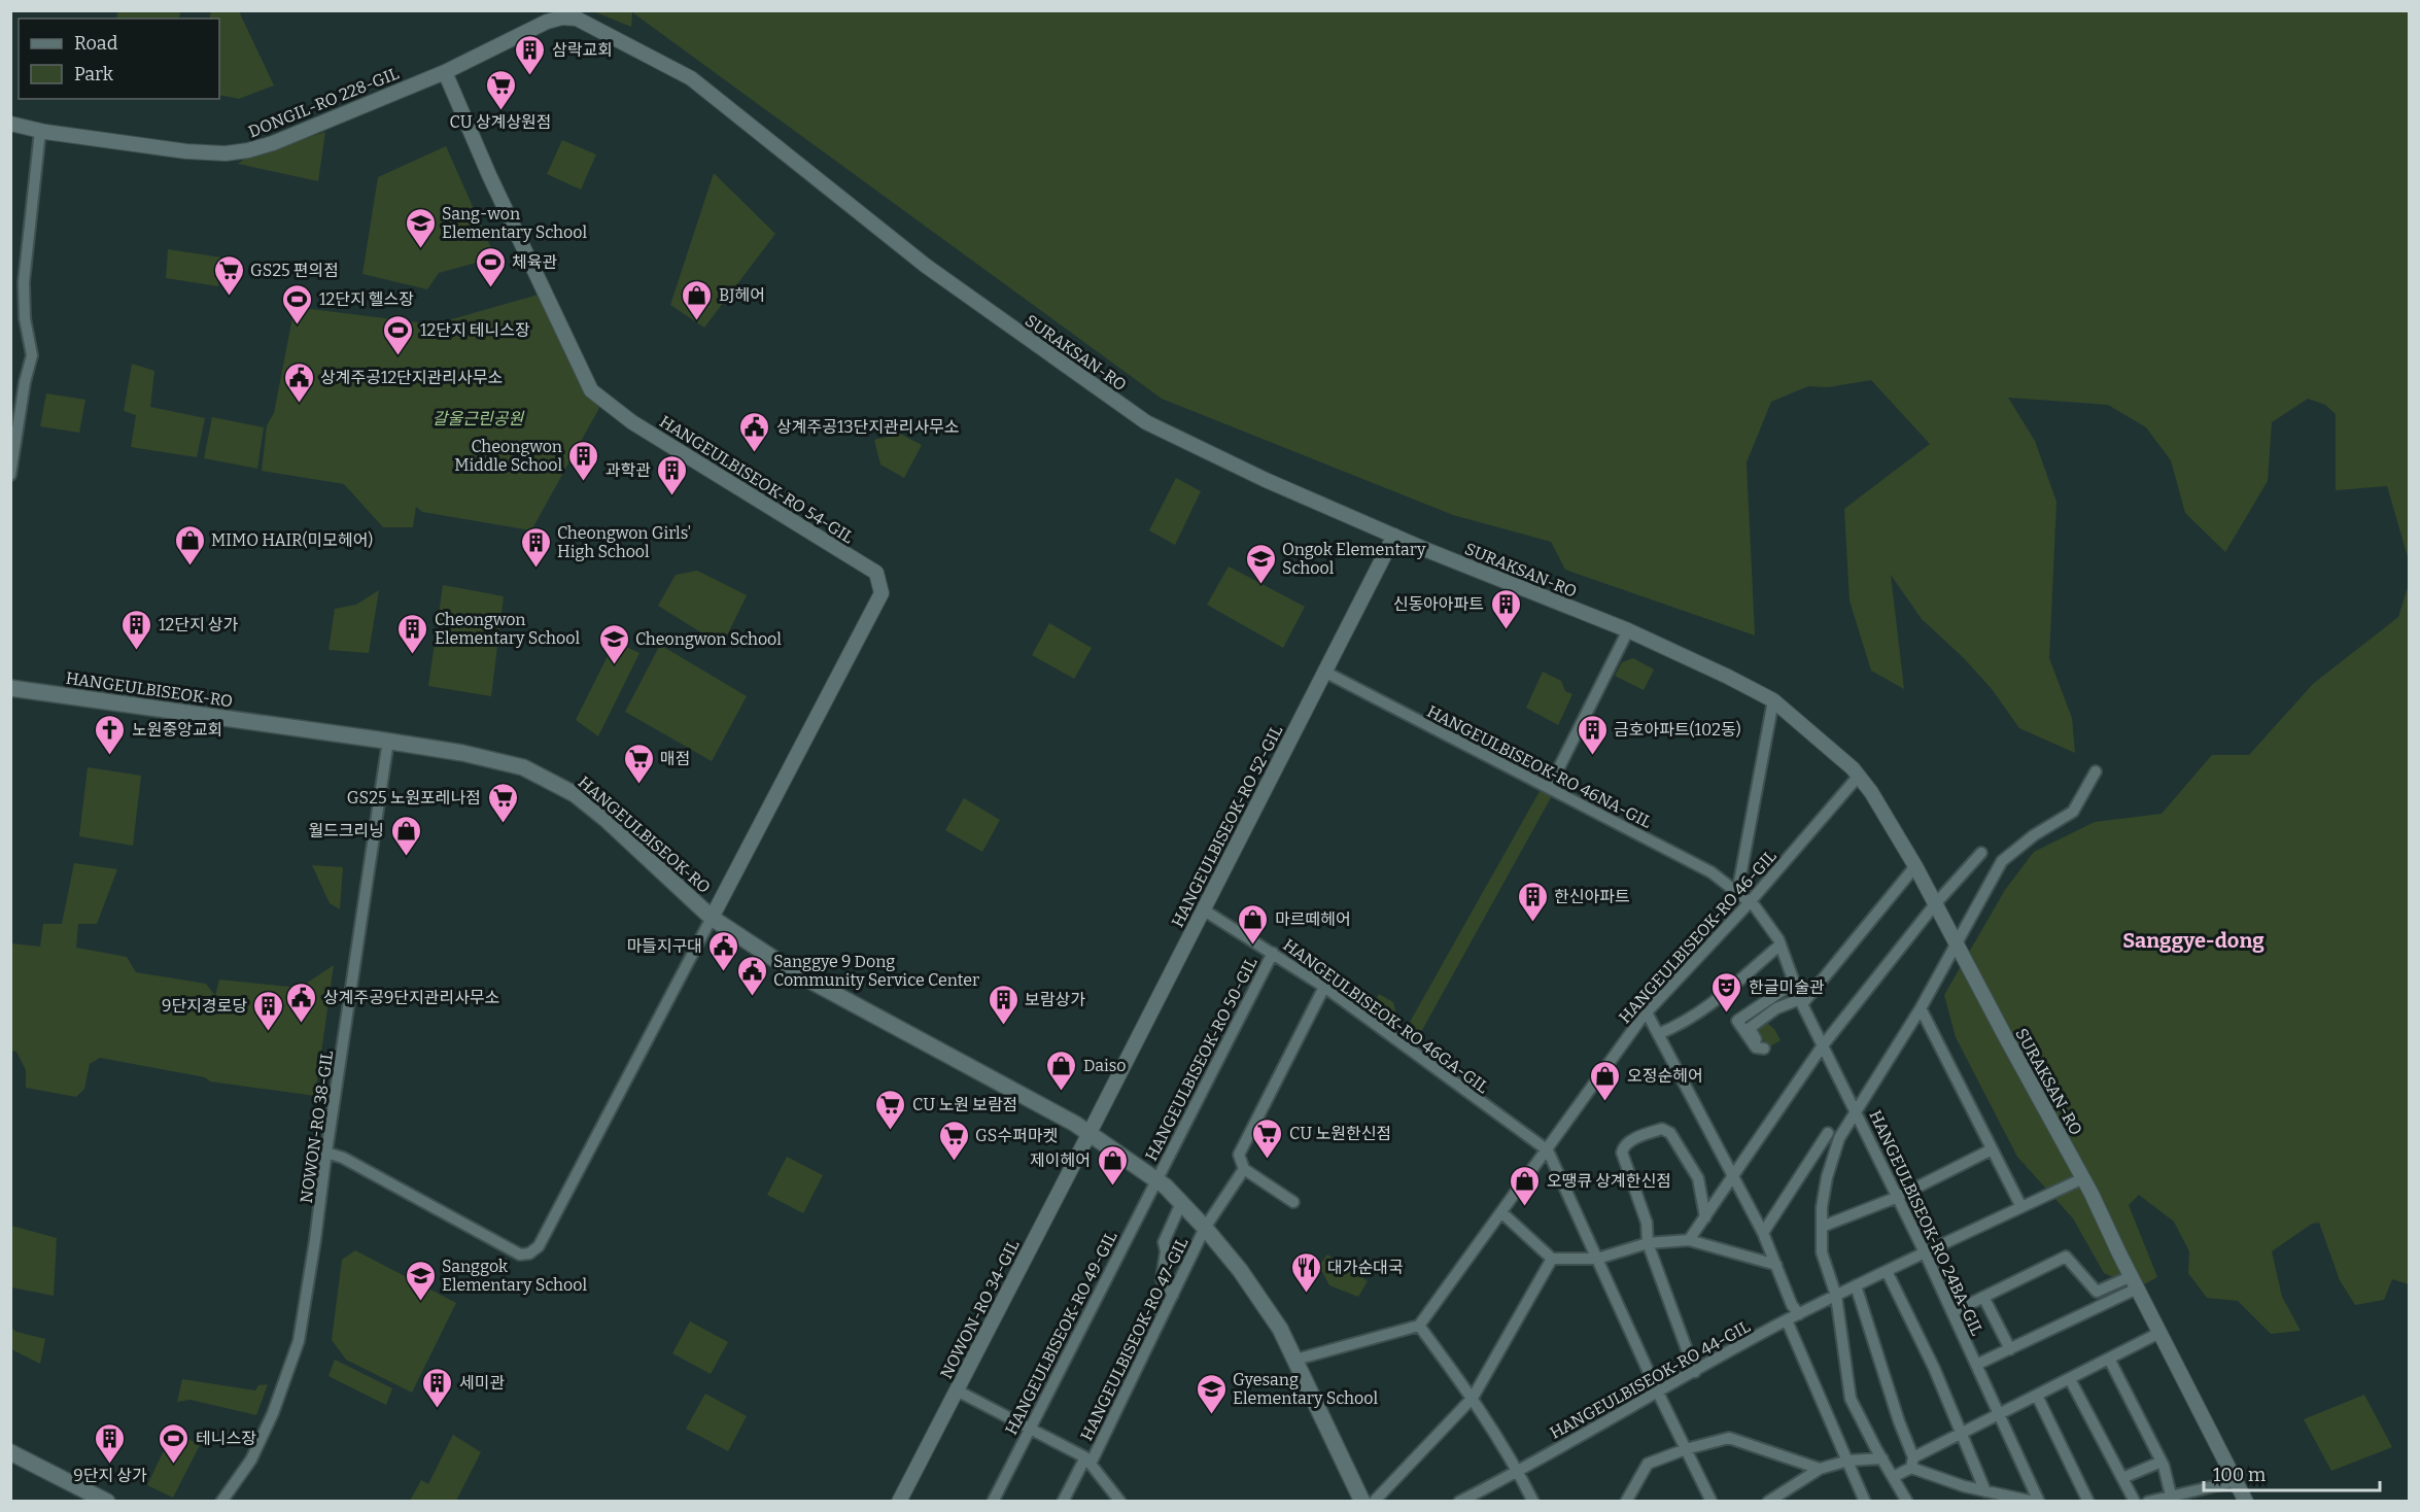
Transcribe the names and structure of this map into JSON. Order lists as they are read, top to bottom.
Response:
{
  "streets": {
    "main road": ["HANGEULBISEOK-RO"],
    "street": [
      "DONGIL-RO 228-GIL",
      "SURAKSAN-RO",
      "HANGEULBISEOK-RO 54-GIL",
      "HANGEULBISEOK-RO 46NA-GIL",
      "HANGEULBISEOK-RO 52-GIL",
      "HANGEULBISEOK-RO 46-GIL",
      "HANGEULBISEOK-RO 46GA-GIL",
      "HANGEULBISEOK-RO 50-GIL",
      "NOWON-RO 38-GIL",
      "HANGEULBISEOK-RO 24BA-GIL",
      "NOWON-RO 34-GIL",
      "HANGEULBISEOK-RO 49-GIL",
      "HANGEULBISEOK-RO 47-GIL",
      "HANGEULBISEOK-RO 44-GIL"
    ]
  },
  "crossings": [
    ["DONGIL-RO 228-GIL", "SURAKSAN-RO"],
    ["DONGIL-RO 228-GIL", "HANGEULBISEOK-RO 54-GIL"],
    ["SURAKSAN-RO", "HANGEULBISEOK-RO 52-GIL"],
    ["SURAKSAN-RO", "HANGEULBISEOK-RO 46-GIL"],
    ["SURAKSAN-RO", "HANGEULBISEOK-RO 44-GIL"],
    ["HANGEULBISEOK-RO 54-GIL", "HANGEULBISEOK-RO"],
    ["HANGEULBISEOK-RO", "HANGEULBISEOK-RO 52-GIL"],
    ["HANGEULBISEOK-RO", "HANGEULBISEOK-RO 50-GIL"],
    ["HANGEULBISEOK-RO", "NOWON-RO 38-GIL"],
    ["HANGEULBISEOK-RO", "NOWON-RO 34-GIL"],
    ["HANGEULBISEOK-RO", "HANGEULBISEOK-RO 49-GIL"],
    ["HANGEULBISEOK-RO", "HANGEULBISEOK-RO 47-GIL"],
    ["HANGEULBISEOK-RO 46NA-GIL", "HANGEULBISEOK-RO 52-GIL"],
    ["HANGEULBISEOK-RO 46NA-GIL", "HANGEULBISEOK-RO 46-GIL"],
    ["HANGEULBISEOK-RO 46NA-GIL", "HANGEULBISEOK-RO 24BA-GIL"],
    ["HANGEULBISEOK-RO 52-GIL", "HANGEULBISEOK-RO 46GA-GIL"],
    ["HANGEULBISEOK-RO 52-GIL", "NOWON-RO 34-GIL"],
    ["HANGEULBISEOK-RO 46-GIL", "HANGEULBISEOK-RO 46GA-GIL"],
    ["HANGEULBISEOK-RO 46-GIL", "HANGEULBISEOK-RO 24BA-GIL"],
    ["HANGEULBISEOK-RO 46GA-GIL", "HANGEULBISEOK-RO 50-GIL"],
    ["HANGEULBISEOK-RO 50-GIL", "HANGEULBISEOK-RO 49-GIL"],
    ["HANGEULBISEOK-RO 24BA-GIL", "HANGEULBISEOK-RO 44-GIL"]
  ],
  "districts": ["Sanggye-dong"],
  "parks": ["갈울근린공원"],
  "places": {
    "building": [
      "삼락교회",
      "Cheongwon Middle School",
      "과학관",
      "Cheongwon Girls' High School",
      "신동아아파트",
      "12단지 상가",
      "Cheongwon Elementary School",
      "금호아파트(102동)",
      "한신아파트",
      "보람상가",
      "9단지경로당",
      "세미관",
      "9단지 상가"
    ],
    "supermarket": [
      "CU 상계상원점",
      "GS25 편의점",
      "매점",
      "GS25 노원포레나점",
      "CU 노원 보람점",
      "CU 노원한신점",
      "GS수퍼마켓"
    ],
    "school or university": [
      "Sang-won Elementary School",
      "Ongok Elementary School",
      "Cheongwon School",
      "Sanggok Elementary School",
      "Gyesang Elementary School"
    ],
    "sports": [
      "체육관",
      "12단지 헬스장",
      "12단지 테니스장",
      "테니스장"
    ],
    "shop": [
      "BJ헤어",
      "MIMO HAIR(미모헤어)",
      "월드크리닝",
      "마르떼헤어",
      "Daiso",
      "오정순헤어",
      "제이헤어",
      "오땡큐 상계한신점"
    ],
    "public building": [
      "상계주공12단지관리사무소",
      "상계주공13단지관리사무소",
      "마들지구대",
      "Sanggye 9 Dong Community Service Center",
      "상계주공9단지관리사무소"
    ],
    "church": ["노원중앙교회"],
    "theatre": ["한글미술관"],
    "restaurant": ["대가순대국"]
  },
  "legend": ["Road", "Park"],
  "scale_bar": "100 m"
}
